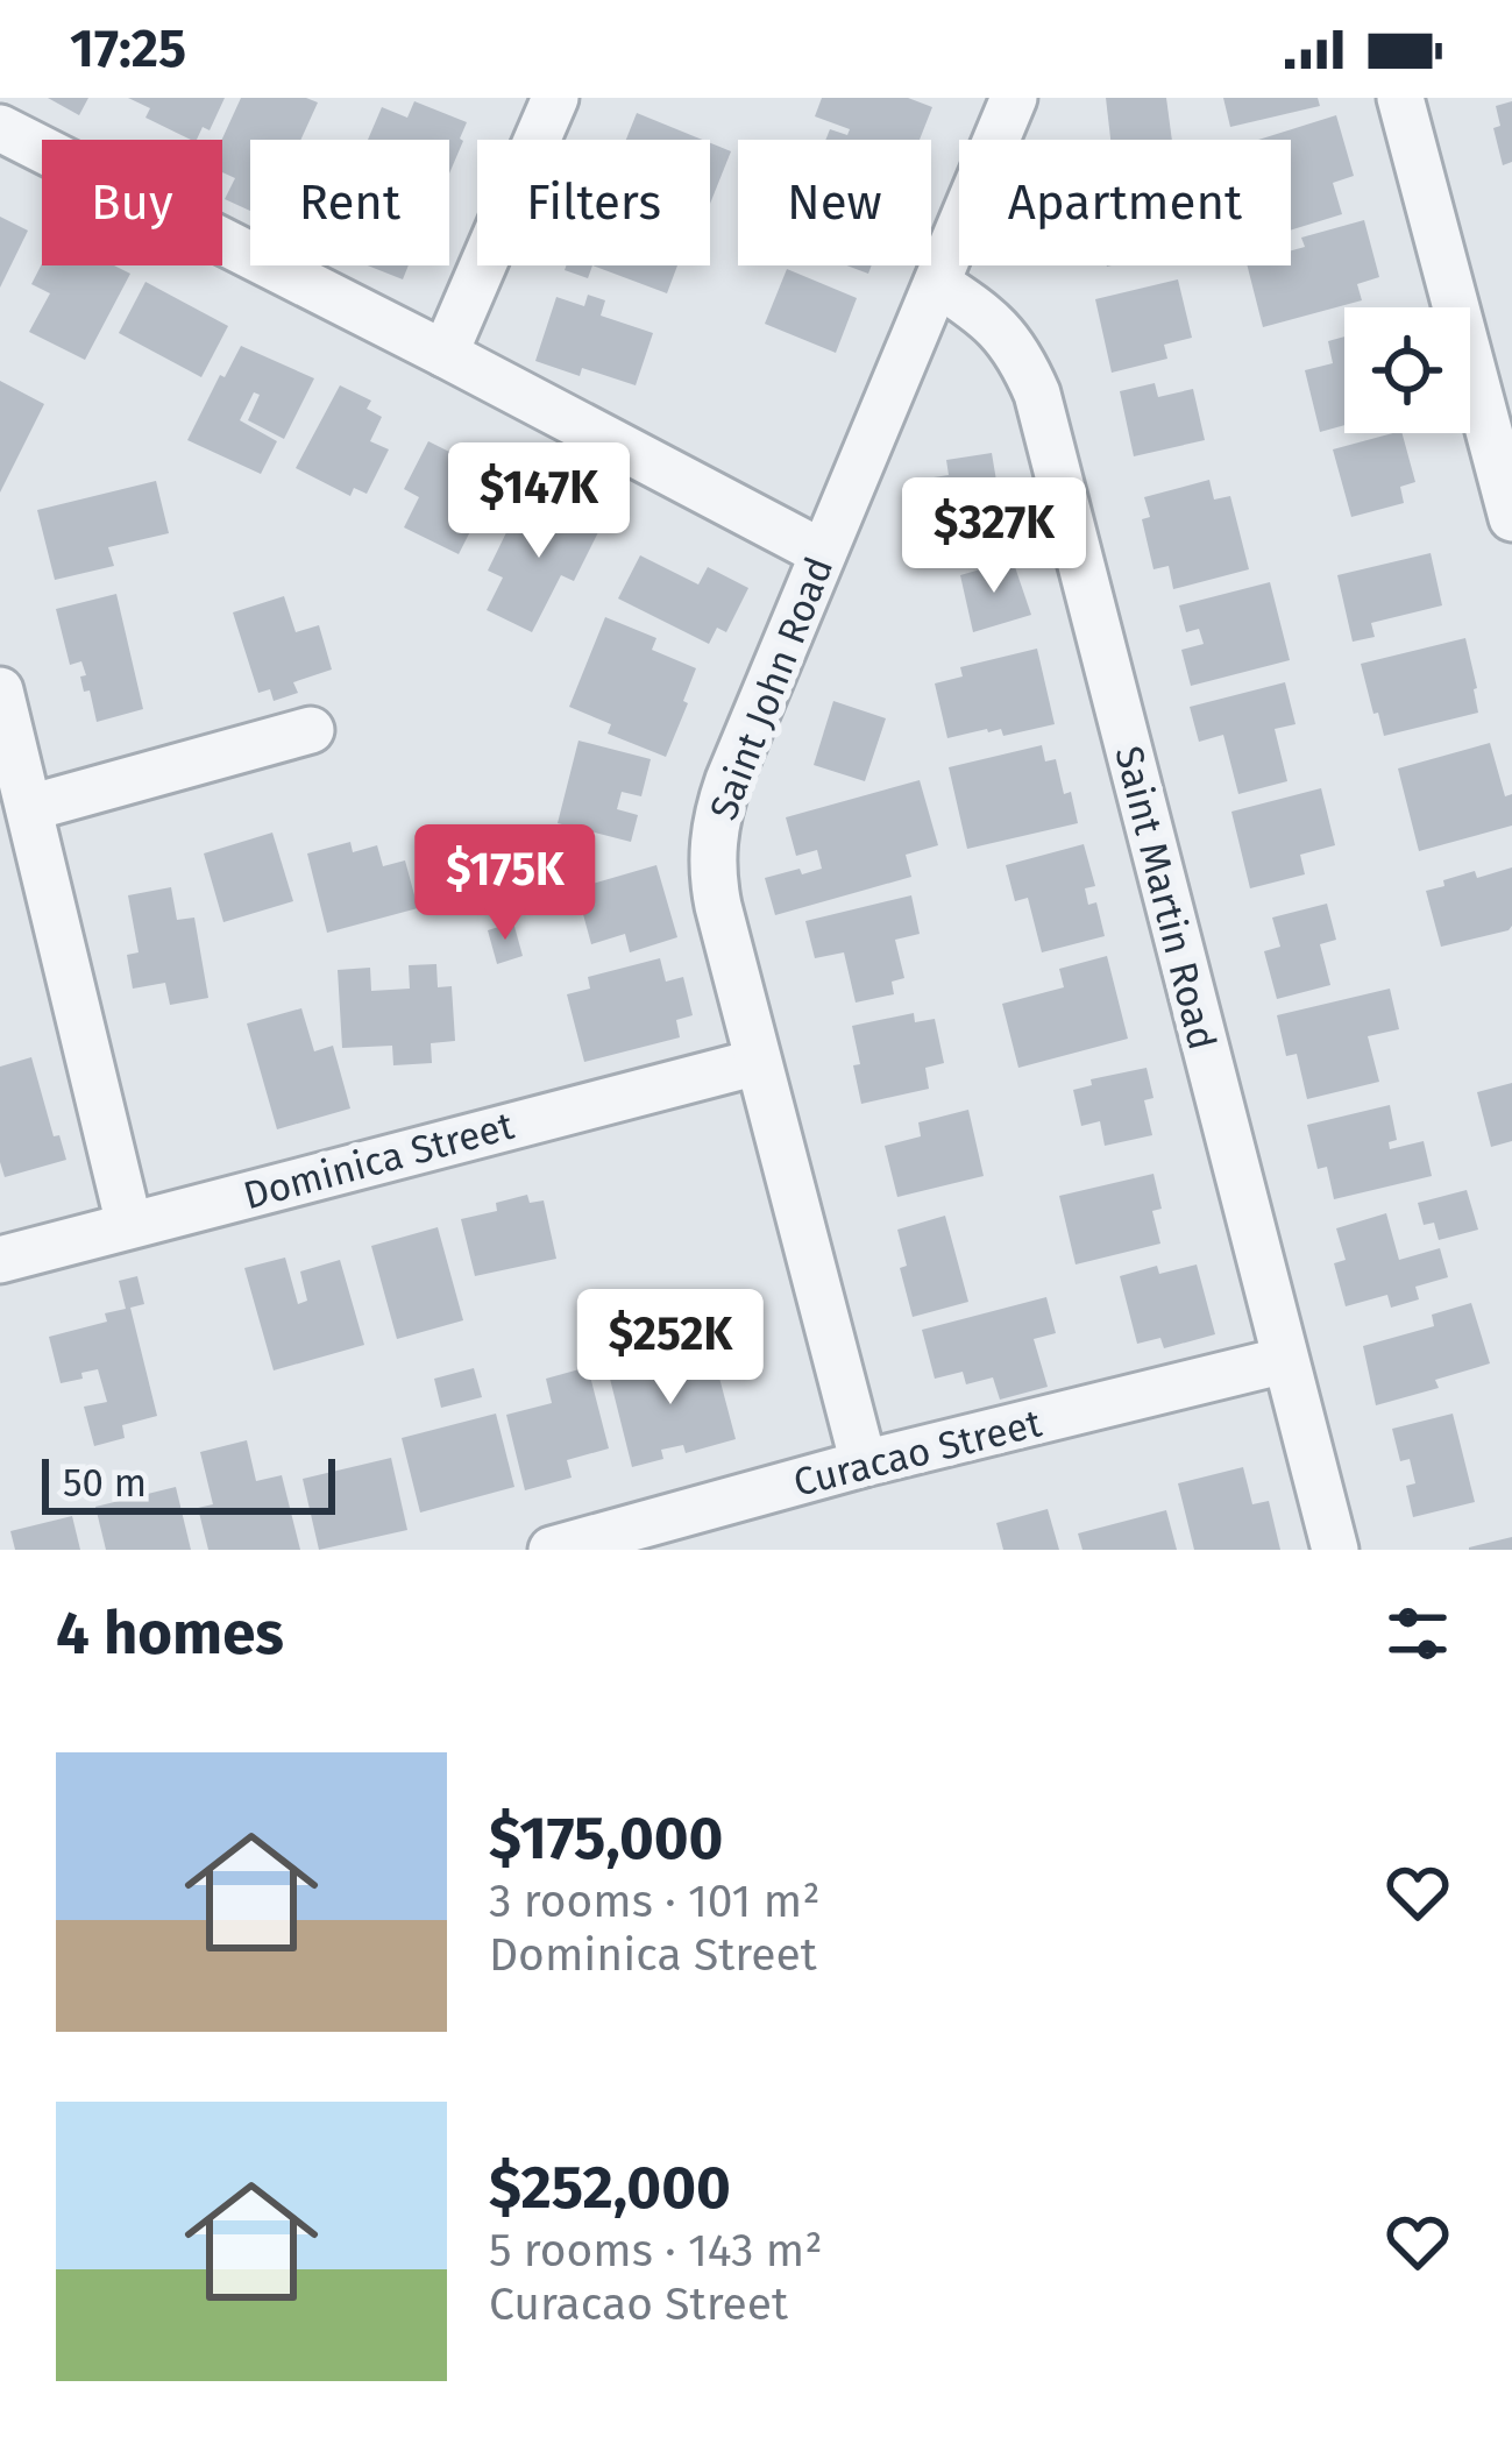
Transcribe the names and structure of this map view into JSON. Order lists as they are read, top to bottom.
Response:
{
  "streets": {
    "street": [
      "Saint John Road",
      "Saint Martin Road",
      "Dominica Street",
      "Curacao Street"
    ]
  },
  "crossings": [
    ["Saint John Road", "Saint Martin Road"],
    ["Saint John Road", "Dominica Street"],
    ["Saint John Road", "Curacao Street"],
    ["Saint Martin Road", "Curacao Street"]
  ],
  "scale_bar": "50 m",
  "page": {
    "status": "17:25",
    "chip": [
      "Buy",
      "Rent",
      "Filters",
      "New",
      "Apartment"
    ],
    "price": [
      "$147K",
      "$327K",
      "$175K",
      "$252K"
    ],
    "scale": "50 m",
    "heading": "4 homes",
    "list": [
      {
        "name": "$175,000",
        "note": "3 rooms · 101 m² · Dominica Street"
      },
      {
        "name": "$252,000",
        "note": "5 rooms · 143 m² · Curacao Street"
      }
    ]
  }
}
